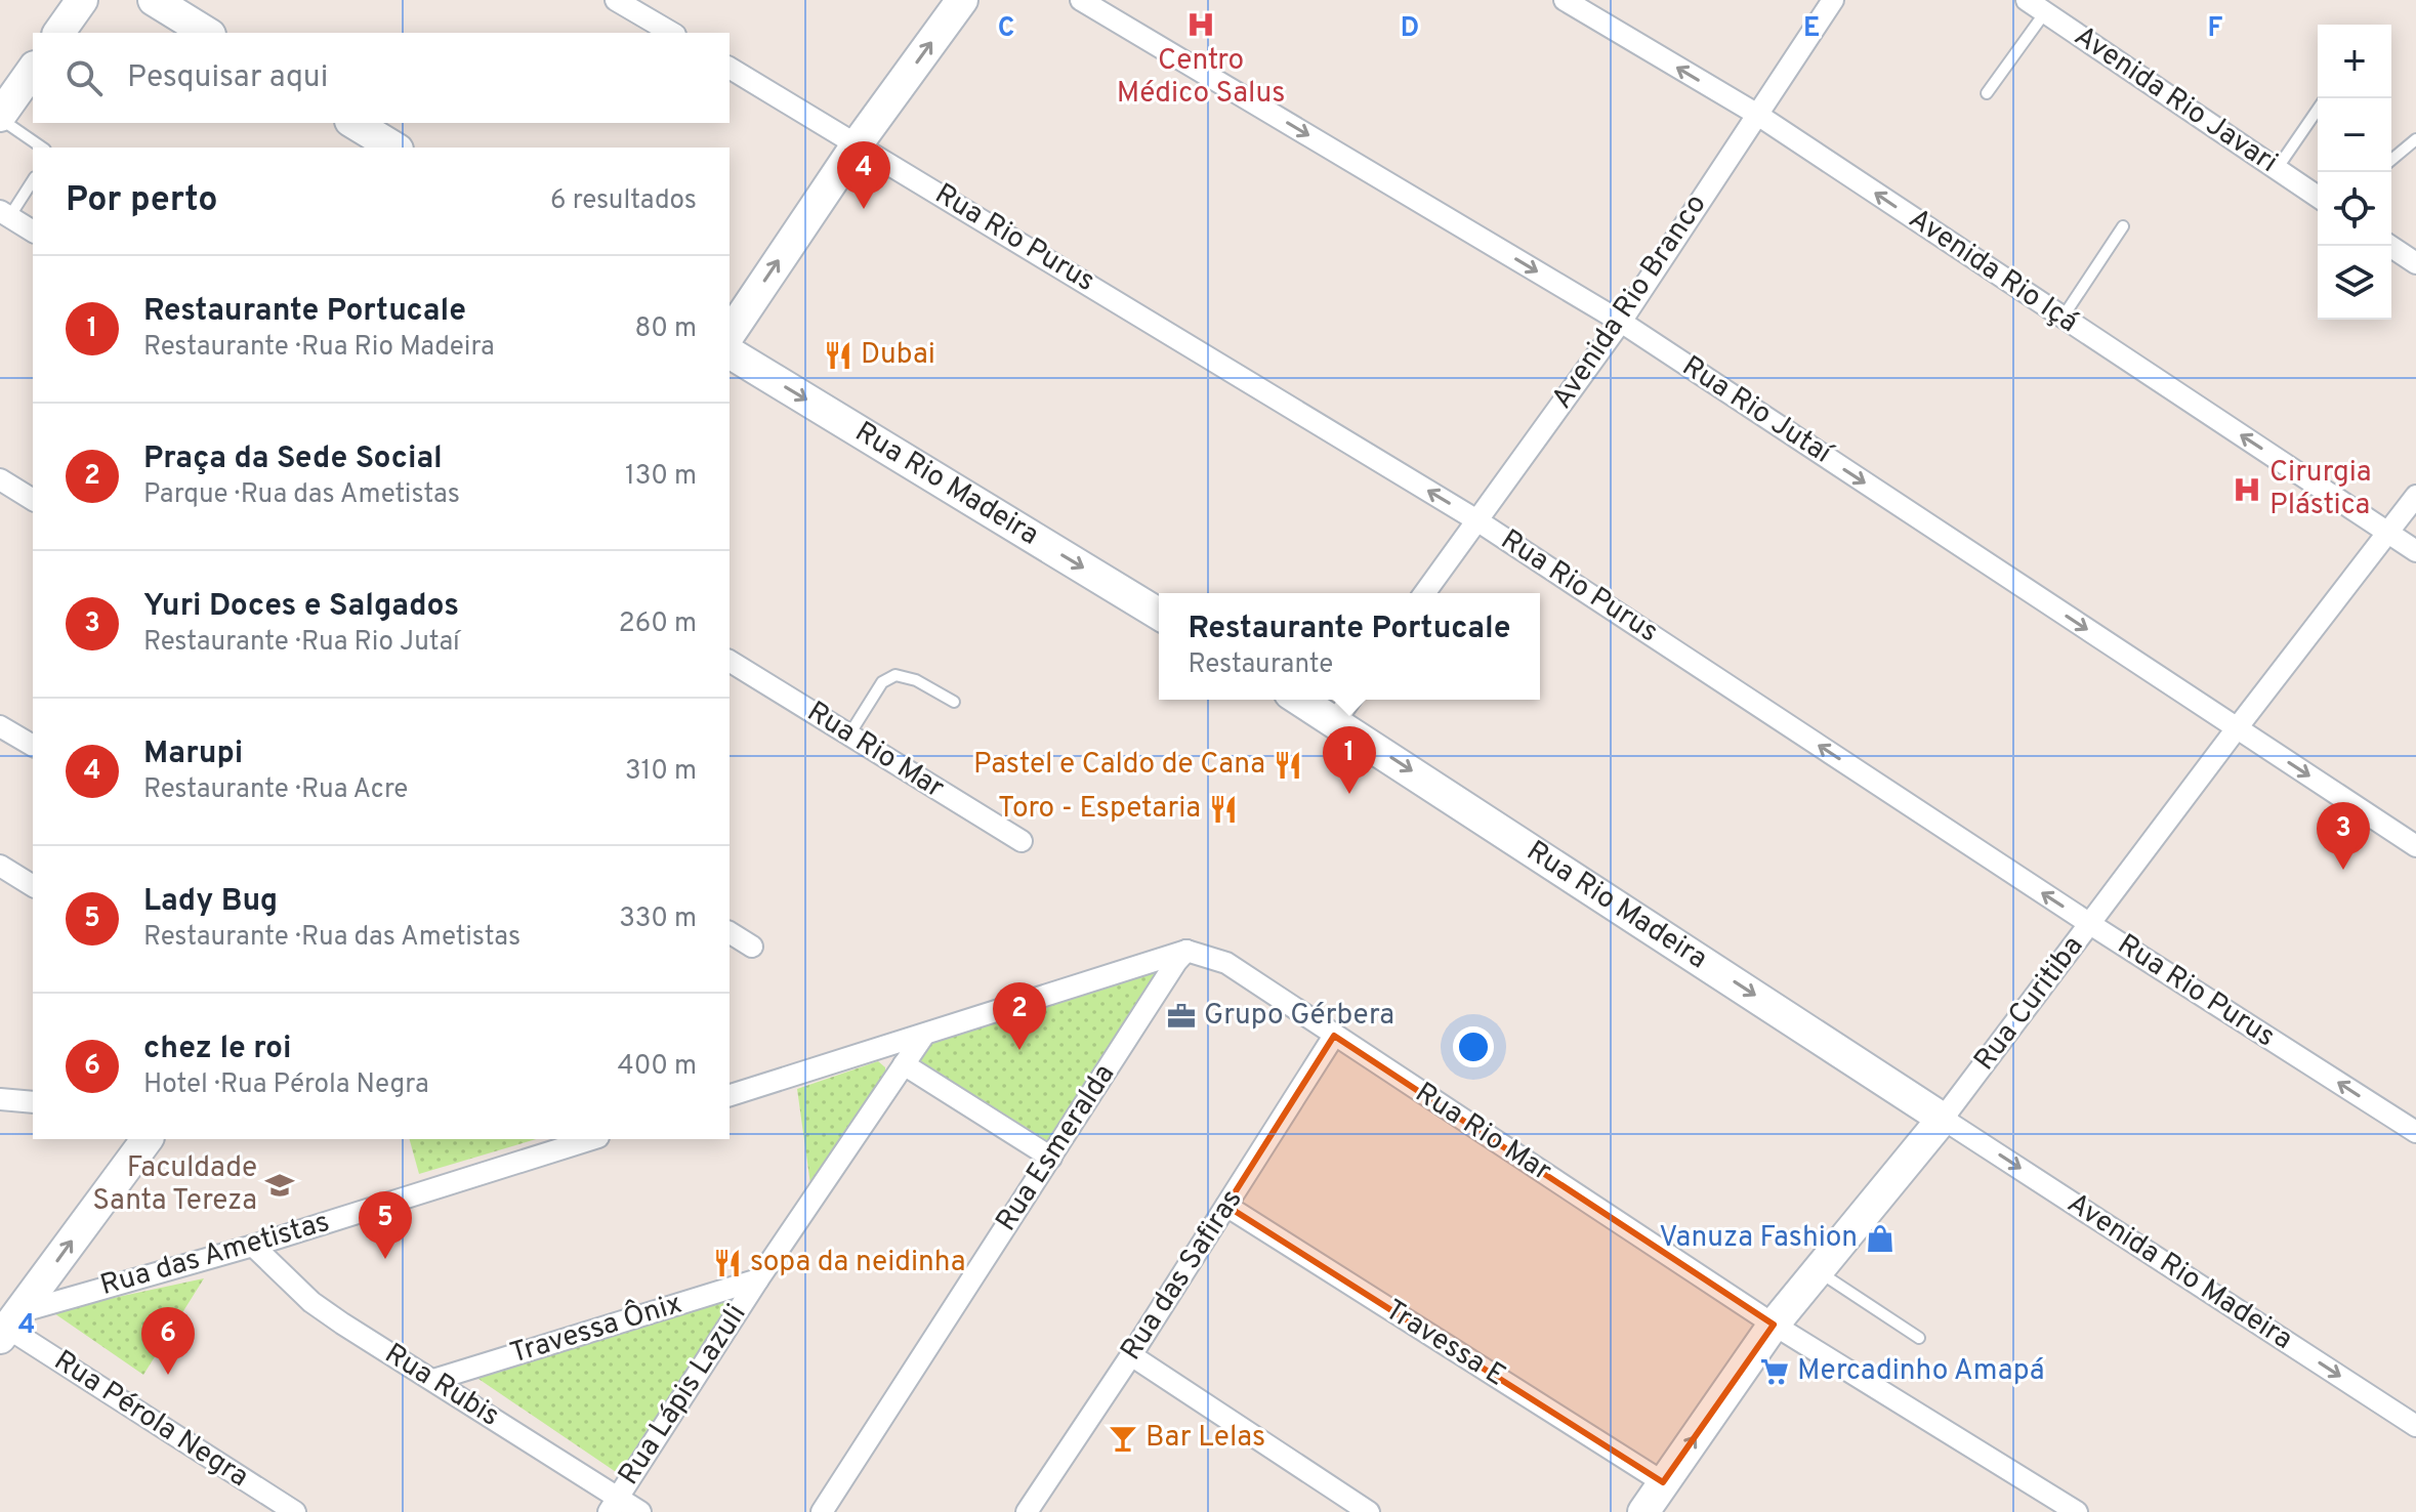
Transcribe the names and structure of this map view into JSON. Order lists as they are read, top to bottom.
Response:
{
  "streets": {
    "street": [
      "Avenida Rio Javari",
      "Rua Rio Purus",
      "Avenida Rio Içá",
      "Avenida Rio Branco",
      "Rua Rio Jutaí",
      "Rua Rio Madeira",
      "Rua Rio Mar",
      "Rua Curitiba",
      "Rua Esmeralda",
      "Rua das Ametistas",
      "Avenida Rio Madeira",
      "Rua das Safiras",
      "Travessa Ônix",
      "Travessa E",
      "Rua Rubis",
      "Rua Lápis Lazuli",
      "Rua Pérola Negra"
    ]
  },
  "crossings": [
    ["Rua Rio Purus", "Avenida Rio Branco"],
    ["Rua Rio Purus", "Rua Curitiba"],
    ["Avenida Rio Içá", "Avenida Rio Branco"],
    ["Avenida Rio Içá", "Rua Curitiba"],
    ["Avenida Rio Branco", "Rua Rio Jutaí"],
    ["Rua Rio Jutaí", "Rua Curitiba"],
    ["Rua Rio Madeira", "Rua Curitiba"],
    ["Rua Rio Madeira", "Avenida Rio Madeira"],
    ["Rua Rio Mar", "Rua Curitiba"],
    ["Rua Rio Mar", "Rua Esmeralda"],
    ["Rua Rio Mar", "Rua das Safiras"],
    ["Rua Curitiba", "Avenida Rio Madeira"],
    ["Rua Curitiba", "Travessa E"],
    ["Rua das Ametistas", "Rua Rubis"],
    ["Rua das Ametistas", "Rua Pérola Negra"],
    ["Rua das Safiras", "Travessa E"],
    ["Travessa Ônix", "Rua Rubis"],
    ["Travessa Ônix", "Rua Lápis Lazuli"],
    ["Rua Rubis", "Rua Lápis Lazuli"]
  ],
  "one_way": [
    "Rua Rio Purus",
    "Avenida Rio Içá",
    "Rua Rio Jutaí",
    "Rua Rio Madeira",
    "Avenida Rio Madeira"
  ],
  "places": {
    "hospital": ["Centro Médico Salus", "Cirurgia Plástica"],
    "restaurant": [
      "Dubai",
      "Pastel e Caldo de Cana",
      "Toro - Espetaria",
      "sopa da neidinha"
    ],
    "office": ["Grupo Gérbera"],
    "school or university": ["Faculdade Santa Tereza"],
    "shop": ["Vanuza Fashion"],
    "supermarket": ["Mercadinho Amapá"],
    "bar": ["Bar Lelas"]
  },
  "page": {
    "map_buttons": ["+", "−"],
    "search": "Pesquisar aqui",
    "pins": [
      "4",
      "1",
      "3",
      "2",
      "5",
      "6"
    ],
    "heading": ["Por perto", "6 resultados"],
    "list": [
      {
        "mark": "1",
        "name": "Restaurante Portucale",
        "note": "Restaurante · Rua Rio Madeira",
        "value": "80 m"
      },
      {
        "mark": "2",
        "name": "Praça da Sede Social",
        "note": "Parque · Rua das Ametistas",
        "value": "130 m"
      },
      {
        "mark": "3",
        "name": "Yuri Doces e Salgados",
        "note": "Restaurante · Rua Rio Jutaí",
        "value": "260 m"
      },
      {
        "mark": "4",
        "name": "Marupi",
        "note": "Restaurante · Rua Acre",
        "value": "310 m"
      },
      {
        "mark": "5",
        "name": "Lady Bug",
        "note": "Restaurante · Rua das Ametistas",
        "value": "330 m"
      },
      {
        "mark": "6",
        "name": "chez le roi",
        "note": "Hotel · Rua Pérola Negra",
        "value": "400 m"
      }
    ],
    "popup": ["Restaurante Portucale", "Restaurante"]
  },
  "grid": {
    "columns": [
      "C",
      "D",
      "E",
      "F"
    ],
    "rows": ["4"]
  }
}
